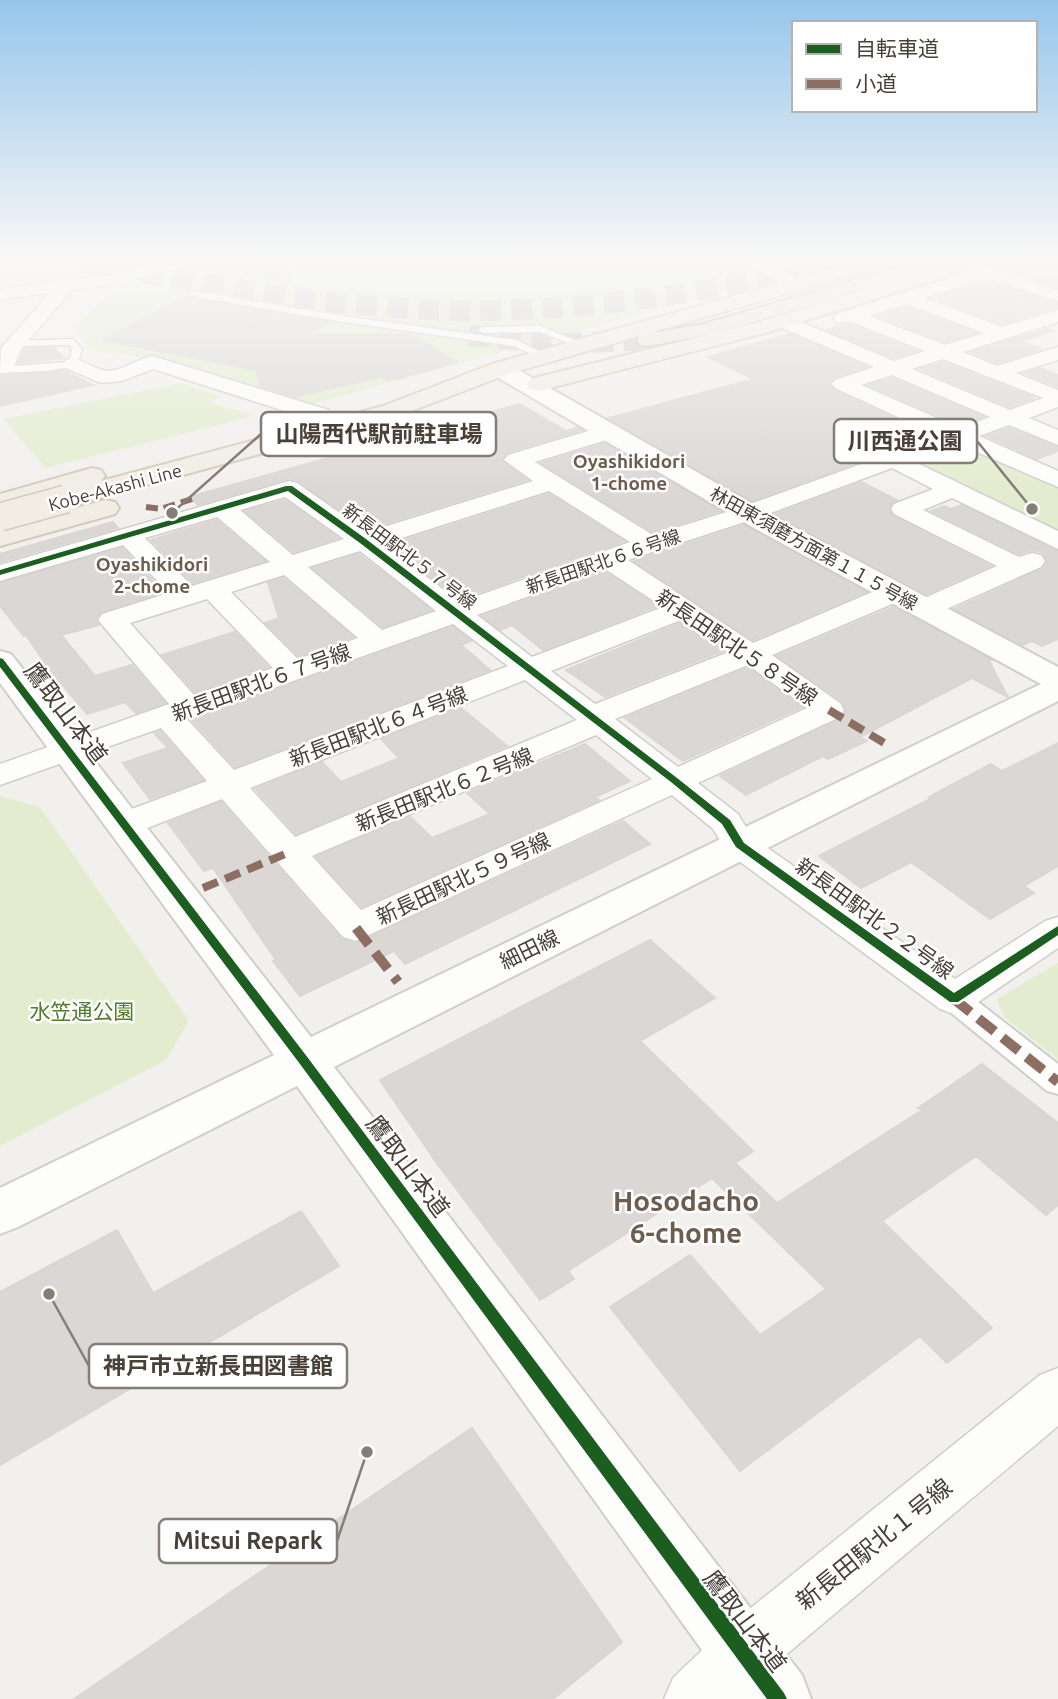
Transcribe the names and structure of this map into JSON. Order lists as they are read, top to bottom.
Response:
{
  "streets": {
    "main road": ["Kobe-Akashi Line"],
    "street": [
      "林田東須磨方面第１１５号線",
      "新長田駅北５７号線",
      "新長田駅北６６号線",
      "新長田駅北５８号線",
      "新長田駅北６７号線",
      "鷹取山本道",
      "新長田駅北６４号線",
      "新長田駅北６２号線",
      "新長田駅北５９号線",
      "新長田駅北２２号線",
      "細田線",
      "新長田駅北１号線"
    ]
  },
  "crossings": [
    ["Kobe-Akashi Line", "林田東須磨方面第１１５号線"],
    ["林田東須磨方面第１１５号線", "新長田駅北６６号線"],
    ["林田東須磨方面第１１５号線", "新長田駅北６２号線"],
    ["新長田駅北５７号線", "新長田駅北６６号線"],
    ["新長田駅北５７号線", "新長田駅北５８号線"],
    ["新長田駅北５７号線", "新長田駅北６７号線"],
    ["新長田駅北５７号線", "新長田駅北６４号線"],
    ["新長田駅北５７号線", "新長田駅北６２号線"],
    ["新長田駅北５７号線", "新長田駅北５９号線"],
    ["新長田駅北５７号線", "新長田駅北２２号線"],
    ["新長田駅北５７号線", "細田線"],
    ["新長田駅北６６号線", "新長田駅北５８号線"],
    ["新長田駅北６６号線", "新長田駅北６７号線"],
    ["新長田駅北５８号線", "新長田駅北６４号線"],
    ["新長田駅北５８号線", "新長田駅北６２号線"],
    ["新長田駅北５８号線", "新長田駅北５９号線"],
    ["新長田駅北６７号線", "鷹取山本道"],
    ["新長田駅北６７号線", "新長田駅北５９号線"],
    ["鷹取山本道", "新長田駅北６４号線"],
    ["鷹取山本道", "細田線"],
    ["鷹取山本道", "新長田駅北１号線"],
    ["新長田駅北６４号線", "新長田駅北５９号線"],
    ["新長田駅北６２号線", "新長田駅北５９号線"],
    ["新長田駅北２２号線", "細田線"]
  ],
  "districts": ["Oyashikidori 1-chome", "Oyashikidori 2-chome", "Hosodacho 6-chome"],
  "parks": ["水笠通公園"],
  "places": [
    "川西通公園",
    "山陽西代駅前駐車場",
    "神戸市立新長田図書館",
    "Mitsui Repark"
  ],
  "legend": ["自転車道", "小道"]
}
